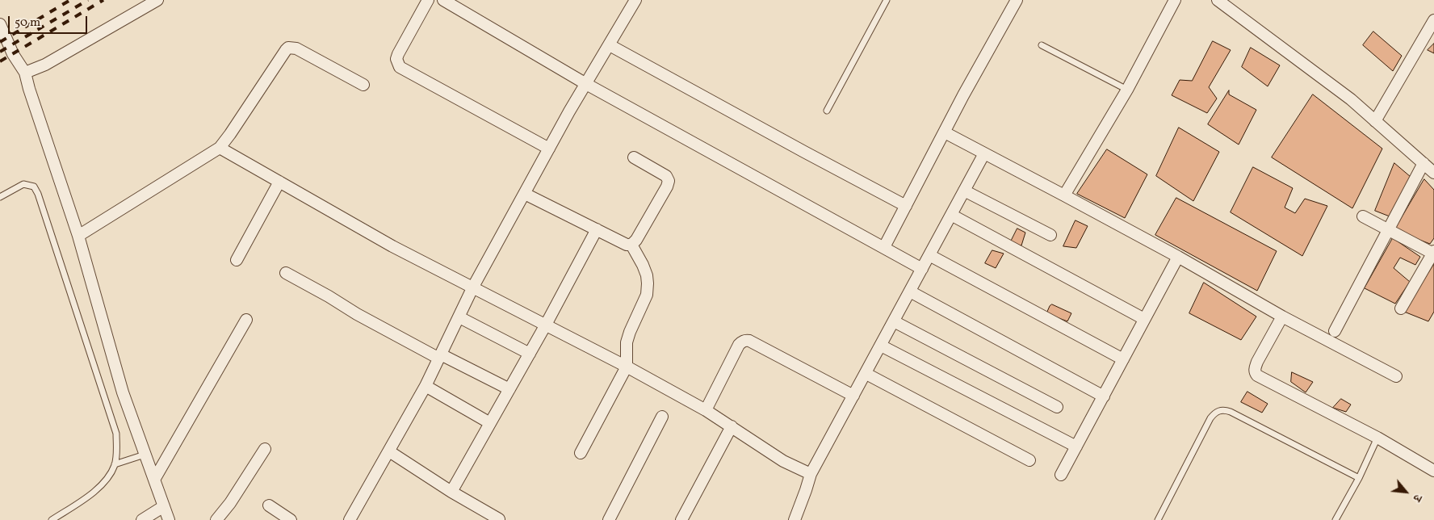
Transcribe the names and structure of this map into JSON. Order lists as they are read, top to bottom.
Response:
{
  "scale_bar": "50 m",
  "north": "bottom right"
}
